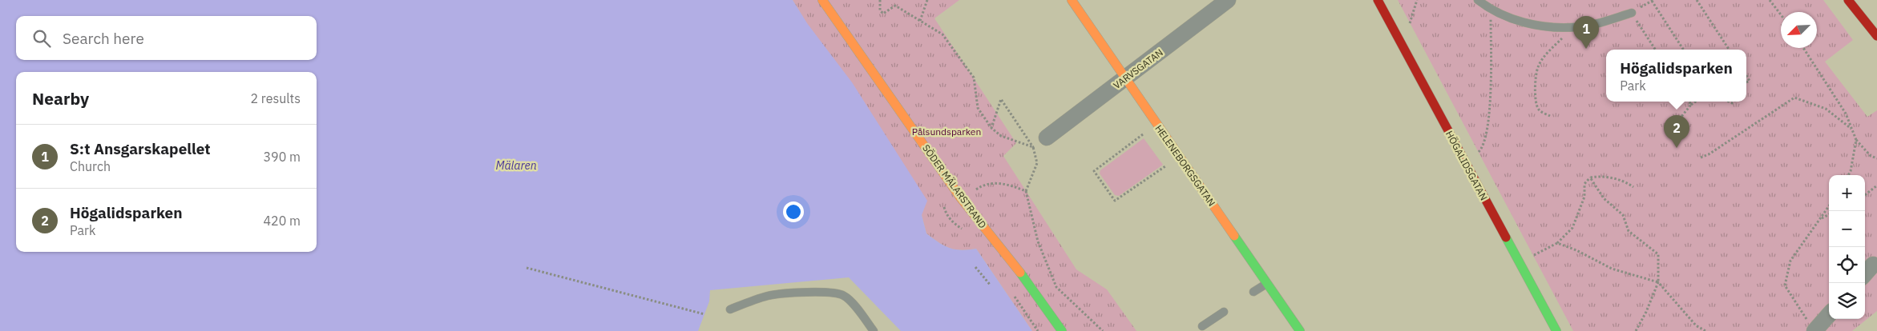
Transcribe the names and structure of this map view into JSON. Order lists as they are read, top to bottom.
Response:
{
  "streets": {
    "street": [
      "VARVSGATAN",
      "HELENEBORGSGATAN",
      "HÖGALIDSGATAN",
      "SÖDER MÄLARSTRAND"
    ]
  },
  "crossings": [
    ["VARVSGATAN", "HELENEBORGSGATAN"]
  ],
  "water": ["Mälaren"],
  "parks": ["Pålsundsparken"],
  "north": "bottom left",
  "page": {
    "pins": ["1", "2"],
    "search": "Search here",
    "popup": ["Högalidsparken", "Park"],
    "heading": ["Nearby", "2 results"],
    "list": [
      {
        "mark": "1",
        "name": "S:t Ansgarskapellet",
        "note": "Church",
        "value": "390 m"
      },
      {
        "mark": "2",
        "name": "Högalidsparken",
        "note": "Park",
        "value": "420 m"
      }
    ],
    "map_buttons": ["+", "−"]
  }
}
